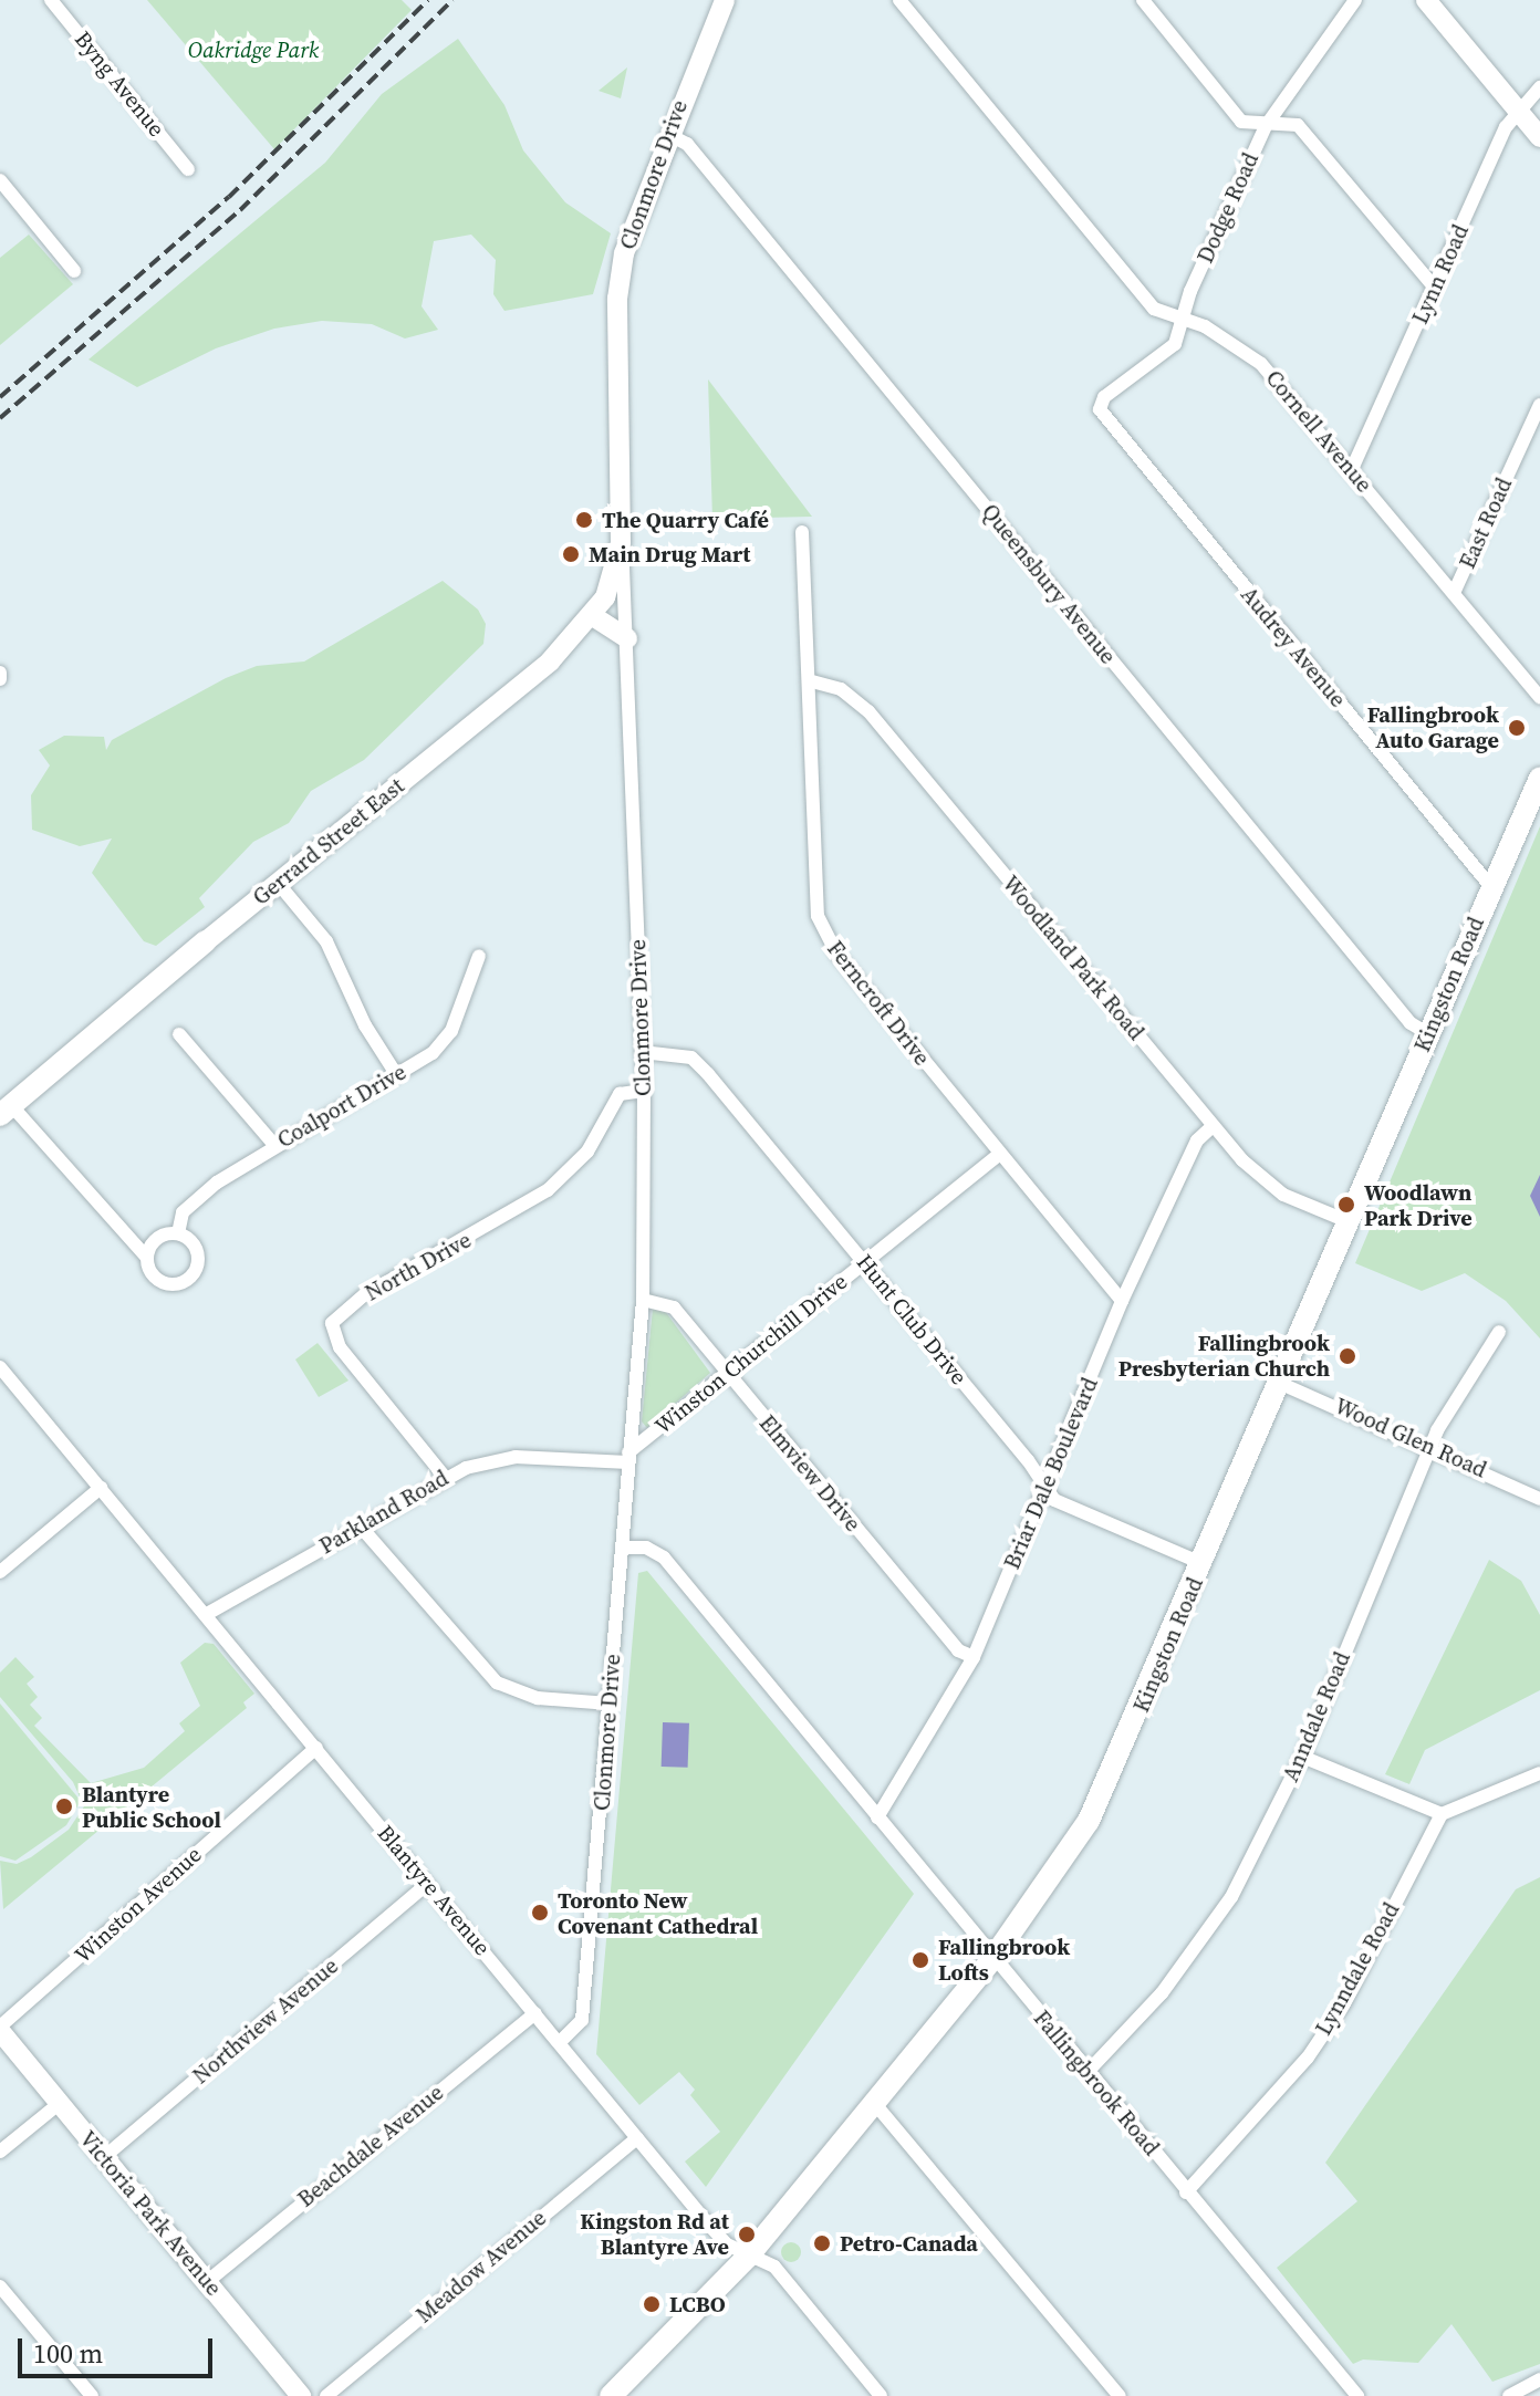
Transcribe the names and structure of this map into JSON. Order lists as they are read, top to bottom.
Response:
{
  "streets": {
    "main road": ["Gerrard Street East", "Kingston Road"],
    "street": [
      "Byng Avenue",
      "Clonmore Drive",
      "Dodge Road",
      "Lynn Road",
      "Cornell Avenue",
      "East Road",
      "Queensbury Avenue",
      "Audrey Avenue",
      "Woodland Park Road",
      "Ferncroft Drive",
      "Coalport Drive",
      "North Drive",
      "Hunt Club Drive",
      "Winston Churchill Drive",
      "Wood Glen Road",
      "Elmview Drive",
      "Briar Dale Boulevard",
      "Parkland Road",
      "Anndale Road",
      "Blantyre Avenue",
      "Winston Avenue",
      "Lynndale Road",
      "Northview Avenue",
      "Fallingbrook Road",
      "Beachdale Avenue",
      "Victoria Park Avenue",
      "Meadow Avenue"
    ]
  },
  "crossings": [
    ["Clonmore Drive", "Queensbury Avenue"],
    ["Clonmore Drive", "Gerrard Street East"],
    ["Clonmore Drive", "North Drive"],
    ["Clonmore Drive", "Hunt Club Drive"],
    ["Clonmore Drive", "Winston Churchill Drive"],
    ["Clonmore Drive", "Elmview Drive"],
    ["Clonmore Drive", "Parkland Road"],
    ["Clonmore Drive", "Blantyre Avenue"],
    ["Clonmore Drive", "Fallingbrook Road"],
    ["Dodge Road", "Cornell Avenue"],
    ["Dodge Road", "Audrey Avenue"],
    ["Lynn Road", "Cornell Avenue"],
    ["Cornell Avenue", "East Road"],
    ["Queensbury Avenue", "Kingston Road"],
    ["Audrey Avenue", "Kingston Road"],
    ["Woodland Park Road", "Kingston Road"],
    ["Woodland Park Road", "Ferncroft Drive"],
    ["Woodland Park Road", "Briar Dale Boulevard"],
    ["Kingston Road", "Hunt Club Drive"],
    ["Kingston Road", "Wood Glen Road"],
    ["Kingston Road", "Blantyre Avenue"],
    ["Kingston Road", "Fallingbrook Road"],
    ["Ferncroft Drive", "Winston Churchill Drive"],
    ["Ferncroft Drive", "Briar Dale Boulevard"],
    ["North Drive", "Parkland Road"],
    ["Hunt Club Drive", "Winston Churchill Drive"],
    ["Hunt Club Drive", "Briar Dale Boulevard"],
    ["Winston Churchill Drive", "Elmview Drive"],
    ["Winston Churchill Drive", "Parkland Road"],
    ["Wood Glen Road", "Anndale Road"],
    ["Elmview Drive", "Briar Dale Boulevard"],
    ["Briar Dale Boulevard", "Fallingbrook Road"],
    ["Parkland Road", "Blantyre Avenue"],
    ["Anndale Road", "Fallingbrook Road"],
    ["Blantyre Avenue", "Winston Avenue"],
    ["Blantyre Avenue", "Northview Avenue"],
    ["Blantyre Avenue", "Beachdale Avenue"],
    ["Blantyre Avenue", "Meadow Avenue"],
    ["Winston Avenue", "Victoria Park Avenue"],
    ["Lynndale Road", "Fallingbrook Road"],
    ["Northview Avenue", "Victoria Park Avenue"],
    ["Beachdale Avenue", "Victoria Park Avenue"]
  ],
  "parks": ["Oakridge Park"],
  "places": [
    "The Quarry Café",
    "Main Drug Mart",
    "Fallingbrook Auto Garage",
    "Woodlawn Park Drive",
    "Fallingbrook Presbyterian Church",
    "Blantyre Public School",
    "Toronto New Covenant Cathedral",
    "Fallingbrook Lofts",
    "Kingston Rd at Blantyre Ave",
    "Petro-Canada",
    "LCBO"
  ],
  "scale_bar": "100 m"
}
